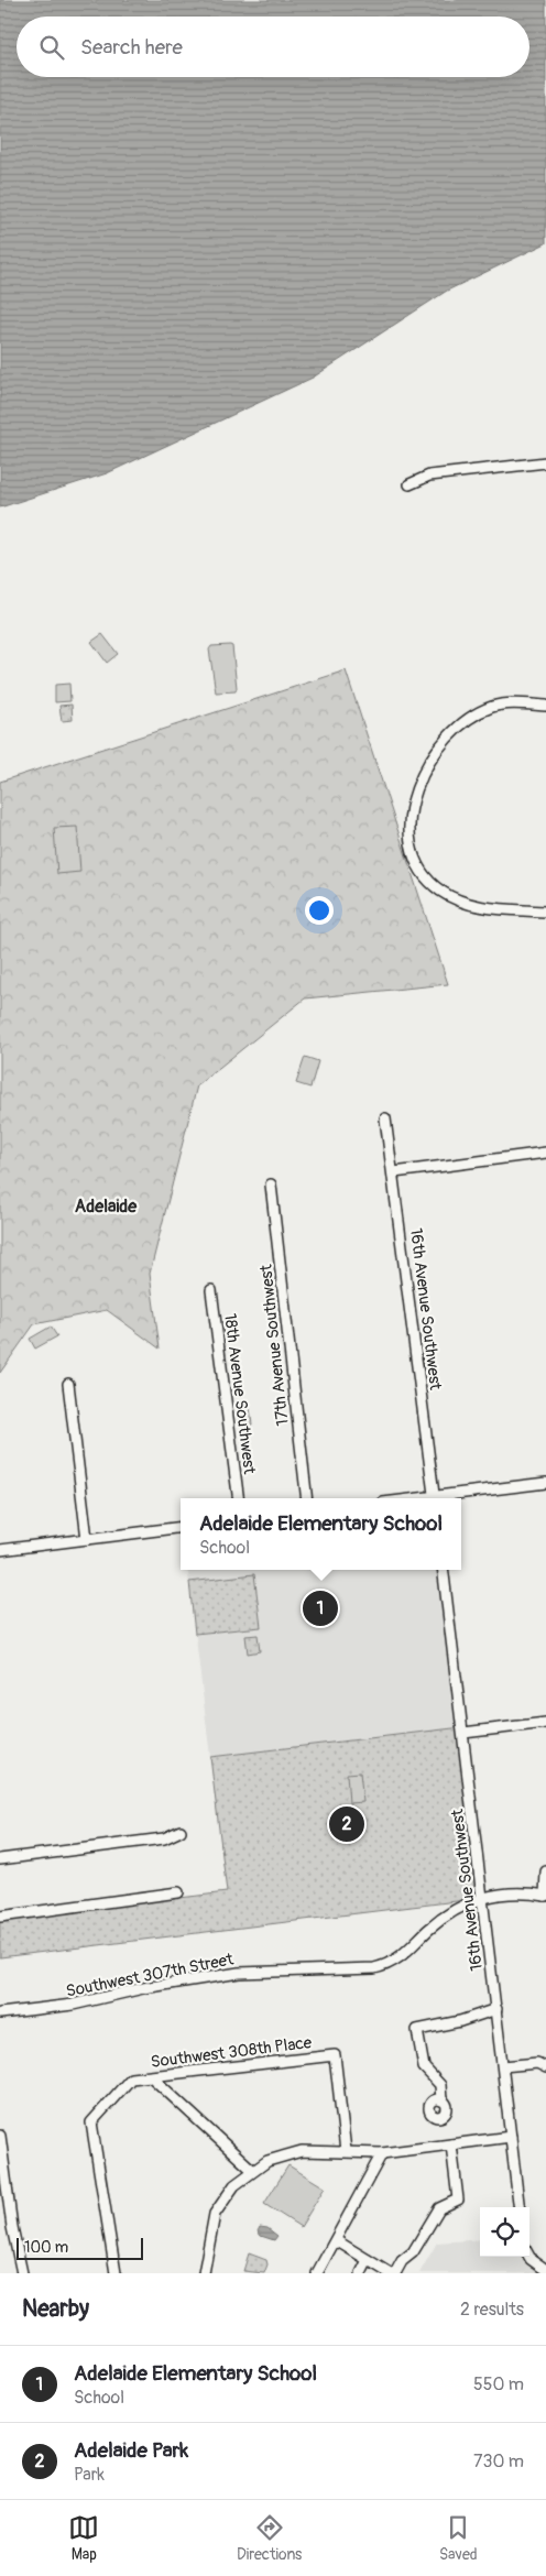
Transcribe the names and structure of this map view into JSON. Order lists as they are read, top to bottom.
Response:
{
  "streets": {
    "street": [
      "16th Avenue Southwest",
      "17th Avenue Southwest",
      "18th Avenue Southwest",
      "Southwest 307th Street",
      "Southwest 308th Place"
    ]
  },
  "crossings": [
    ["16th Avenue Southwest", "Southwest 307th Street"]
  ],
  "districts": ["Adelaide"],
  "scale_bar": "100 m",
  "page": {
    "search": "Search here",
    "popup": ["Adelaide Elementary School", "School"],
    "pins": ["1", "2"],
    "scale": "100 m",
    "heading": ["Nearby", "2 results"],
    "list": [
      {
        "mark": "1",
        "name": "Adelaide Elementary School",
        "note": "School",
        "value": "550 m"
      },
      {
        "mark": "2",
        "name": "Adelaide Park",
        "note": "Park",
        "value": "730 m"
      }
    ],
    "nav": ["Map", "Directions", "Saved"]
  }
}
